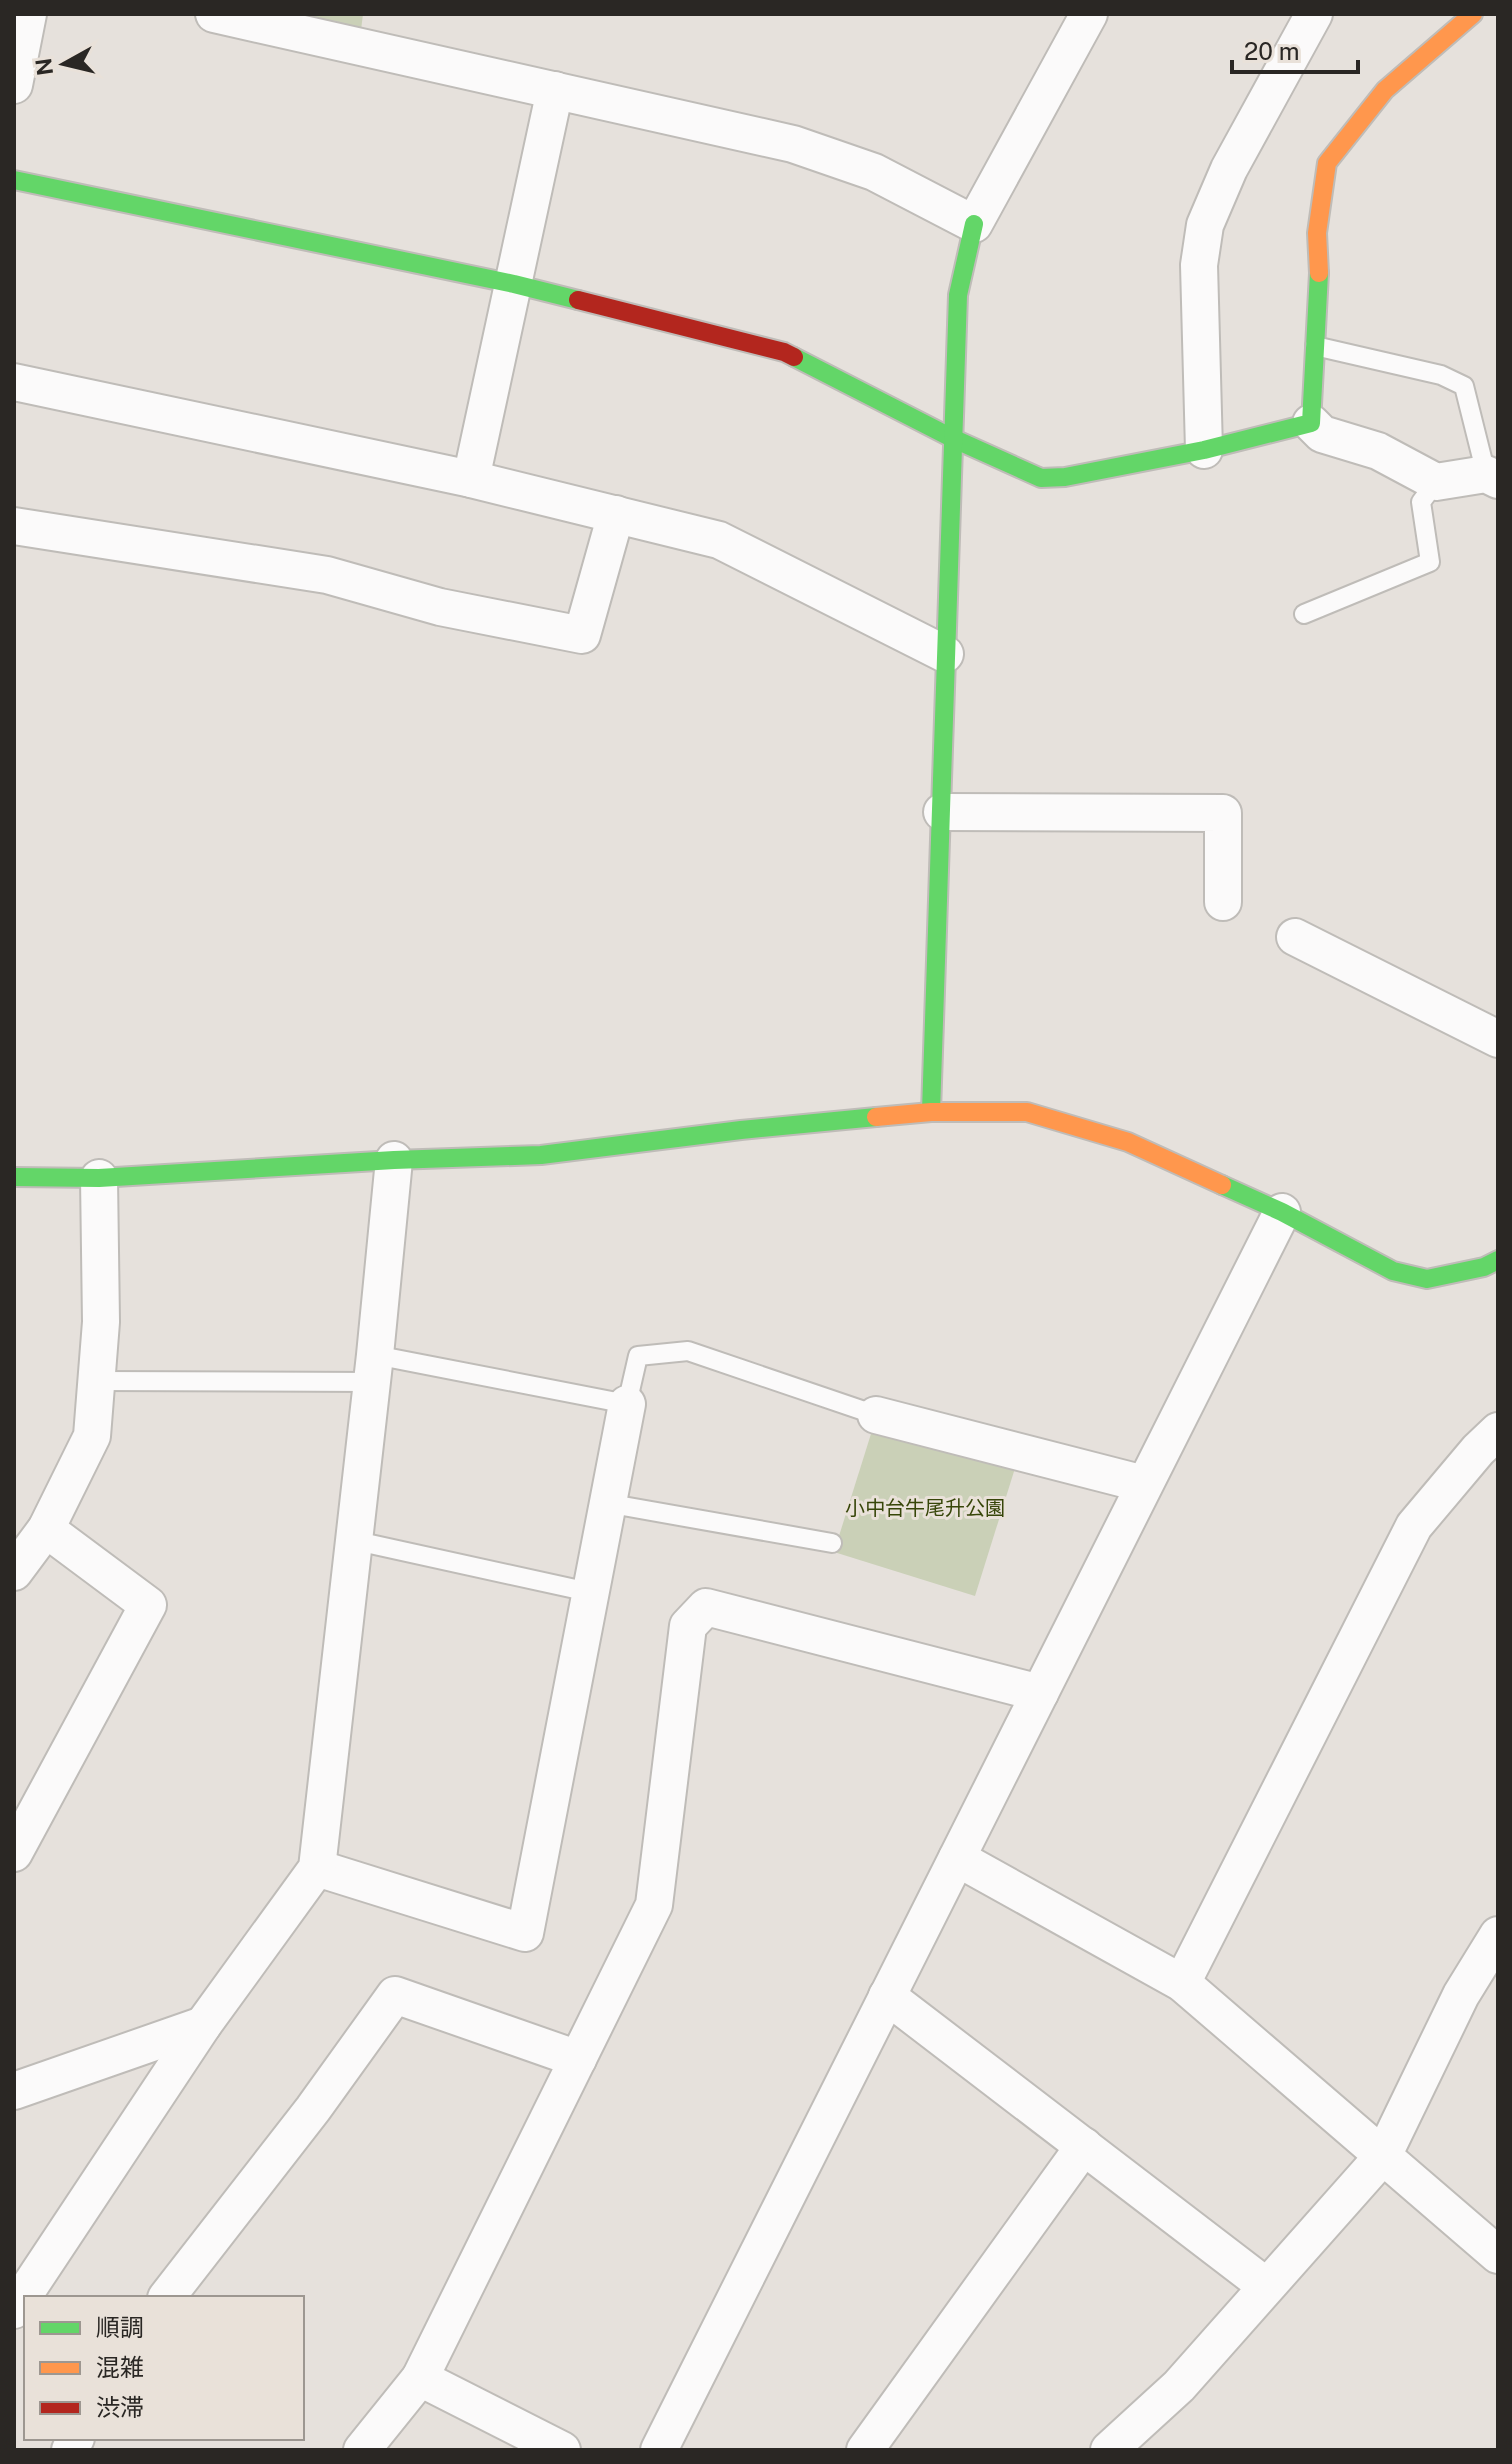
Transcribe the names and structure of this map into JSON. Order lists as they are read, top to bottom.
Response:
{
  "parks": ["小中台牛尾升公園"],
  "legend": ["順調", "混雑", "渋滞"],
  "scale_bar": "20 m",
  "north": "left"
}
